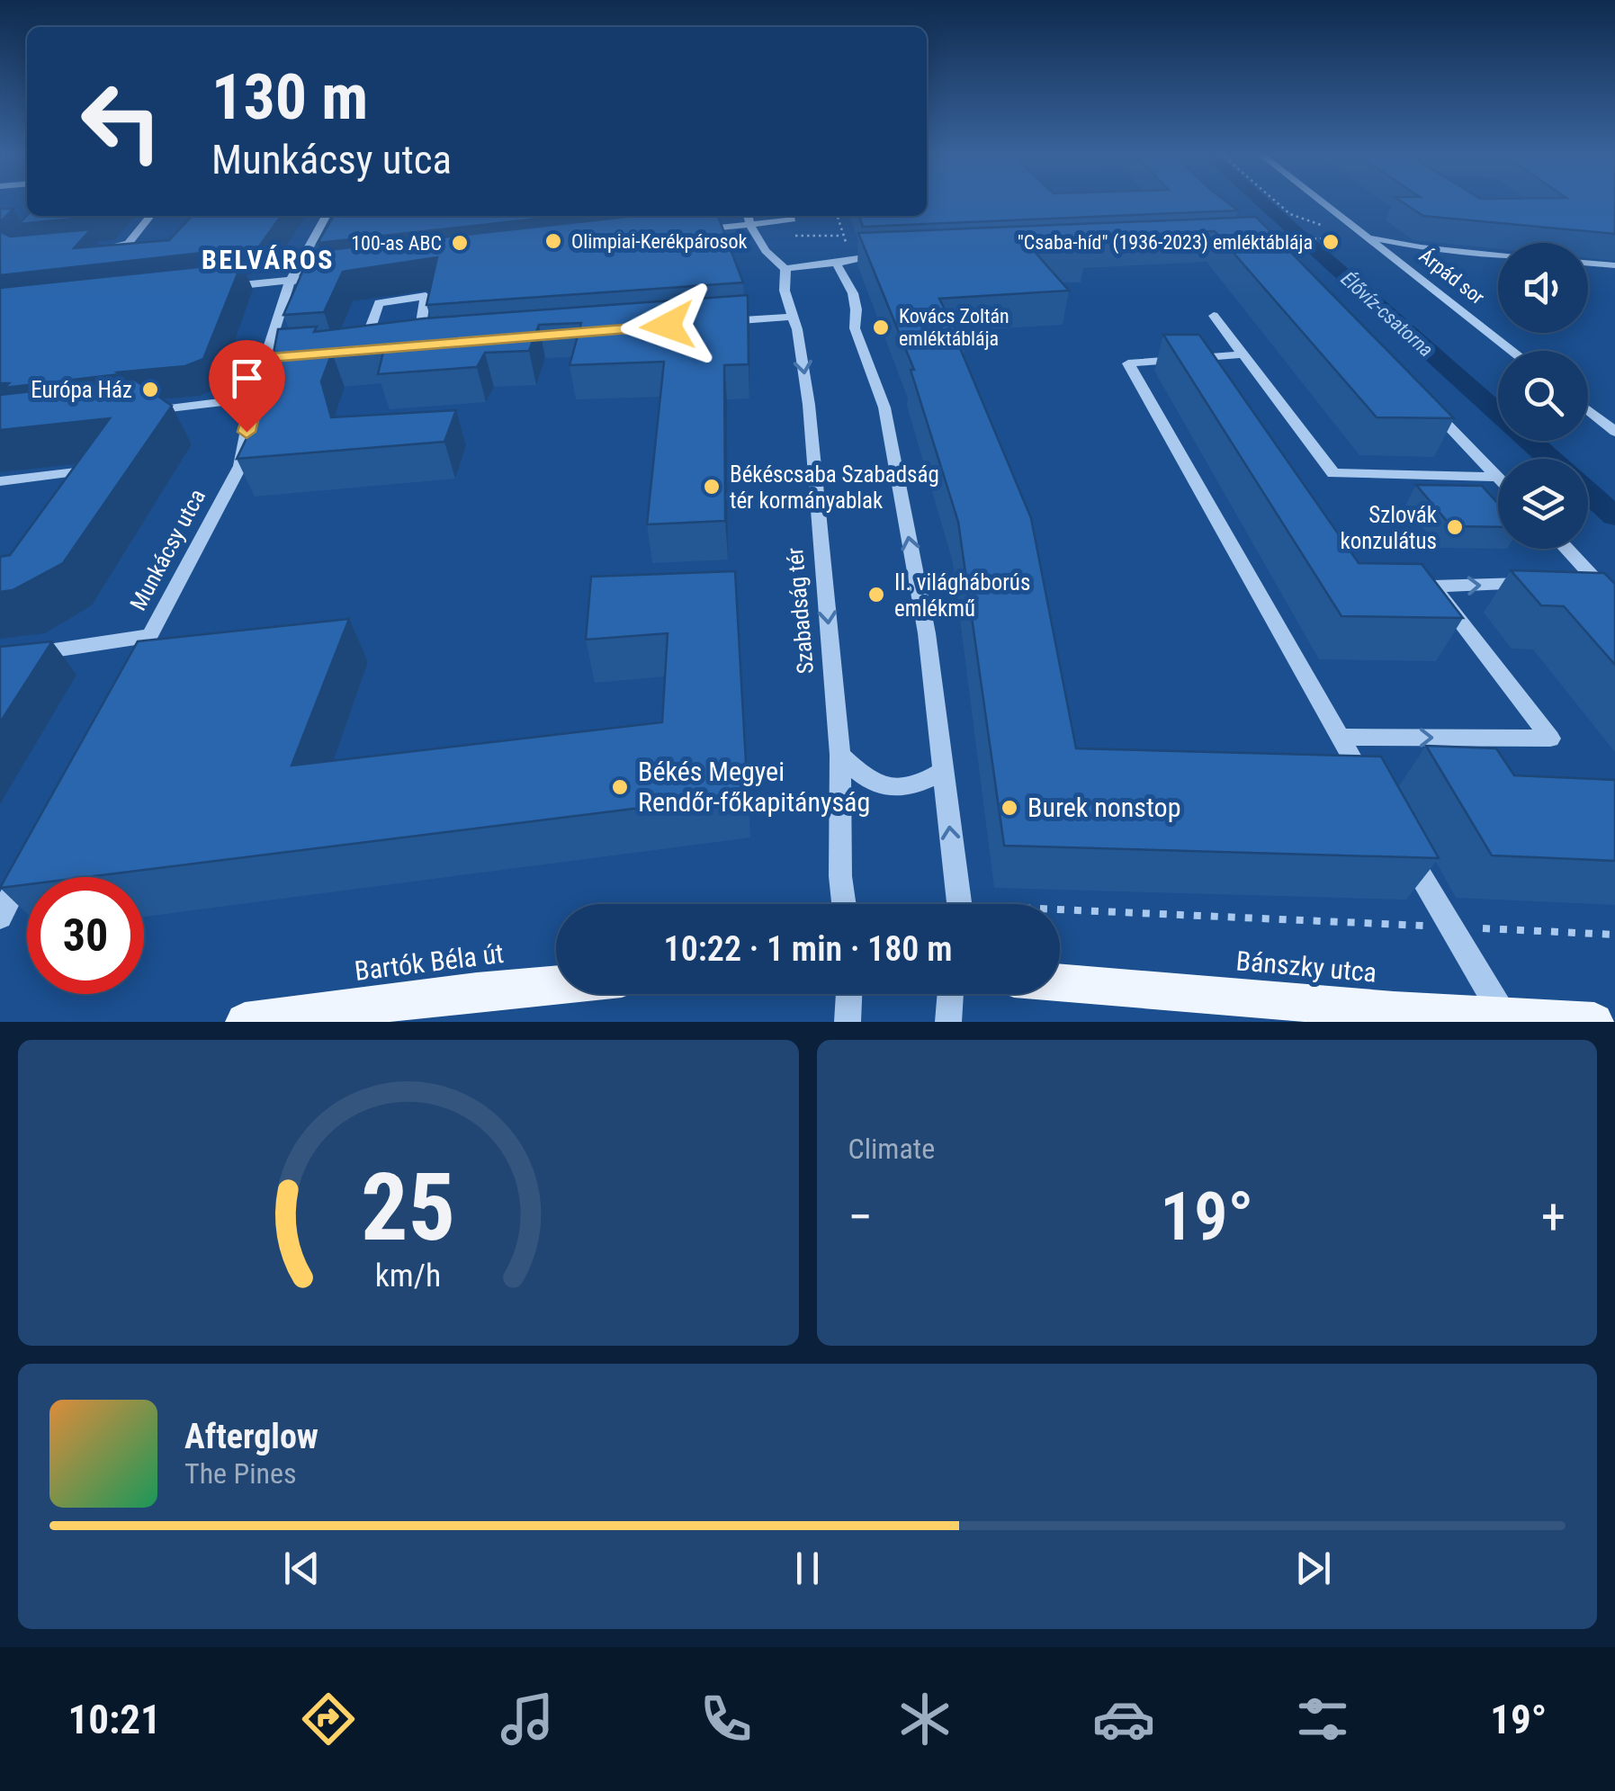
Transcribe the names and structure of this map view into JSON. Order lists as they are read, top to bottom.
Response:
{
  "streets": {
    "main road": ["Bartók Béla út", "Bánszky utca"],
    "street": ["Árpád sor", "Munkácsy utca", "Szabadság tér"]
  },
  "districts": ["BELVÁROS"],
  "water": ["Élővíz-csatorna"],
  "places": [
    "Olimpiai-Kerékpárosok",
    "\"Csaba‑híd\" (1936-2023) emléktáblája",
    "100-as ABC",
    "Kovács Zoltán emléktáblája",
    "Európa Ház",
    "Békéscsaba Szabadság tér kormányablak",
    "Szlovák konzulátus",
    "II. világháborús emlékmű",
    "Békés Megyei Rendőr-főkapitányság",
    "Burek nonstop"
  ],
  "page": {
    "turn": ["130 m", "Munkácsy utca"],
    "limit": "30",
    "trip": "10:22 · 1 min · 180 m",
    "tile": "Climate",
    "heat": ["−", "19°", "+"],
    "song": ["Afterglow", "The Pines"],
    "tabs": ["10:21", "19°"],
    "gauge": ["25", "km/h"]
  }
}
